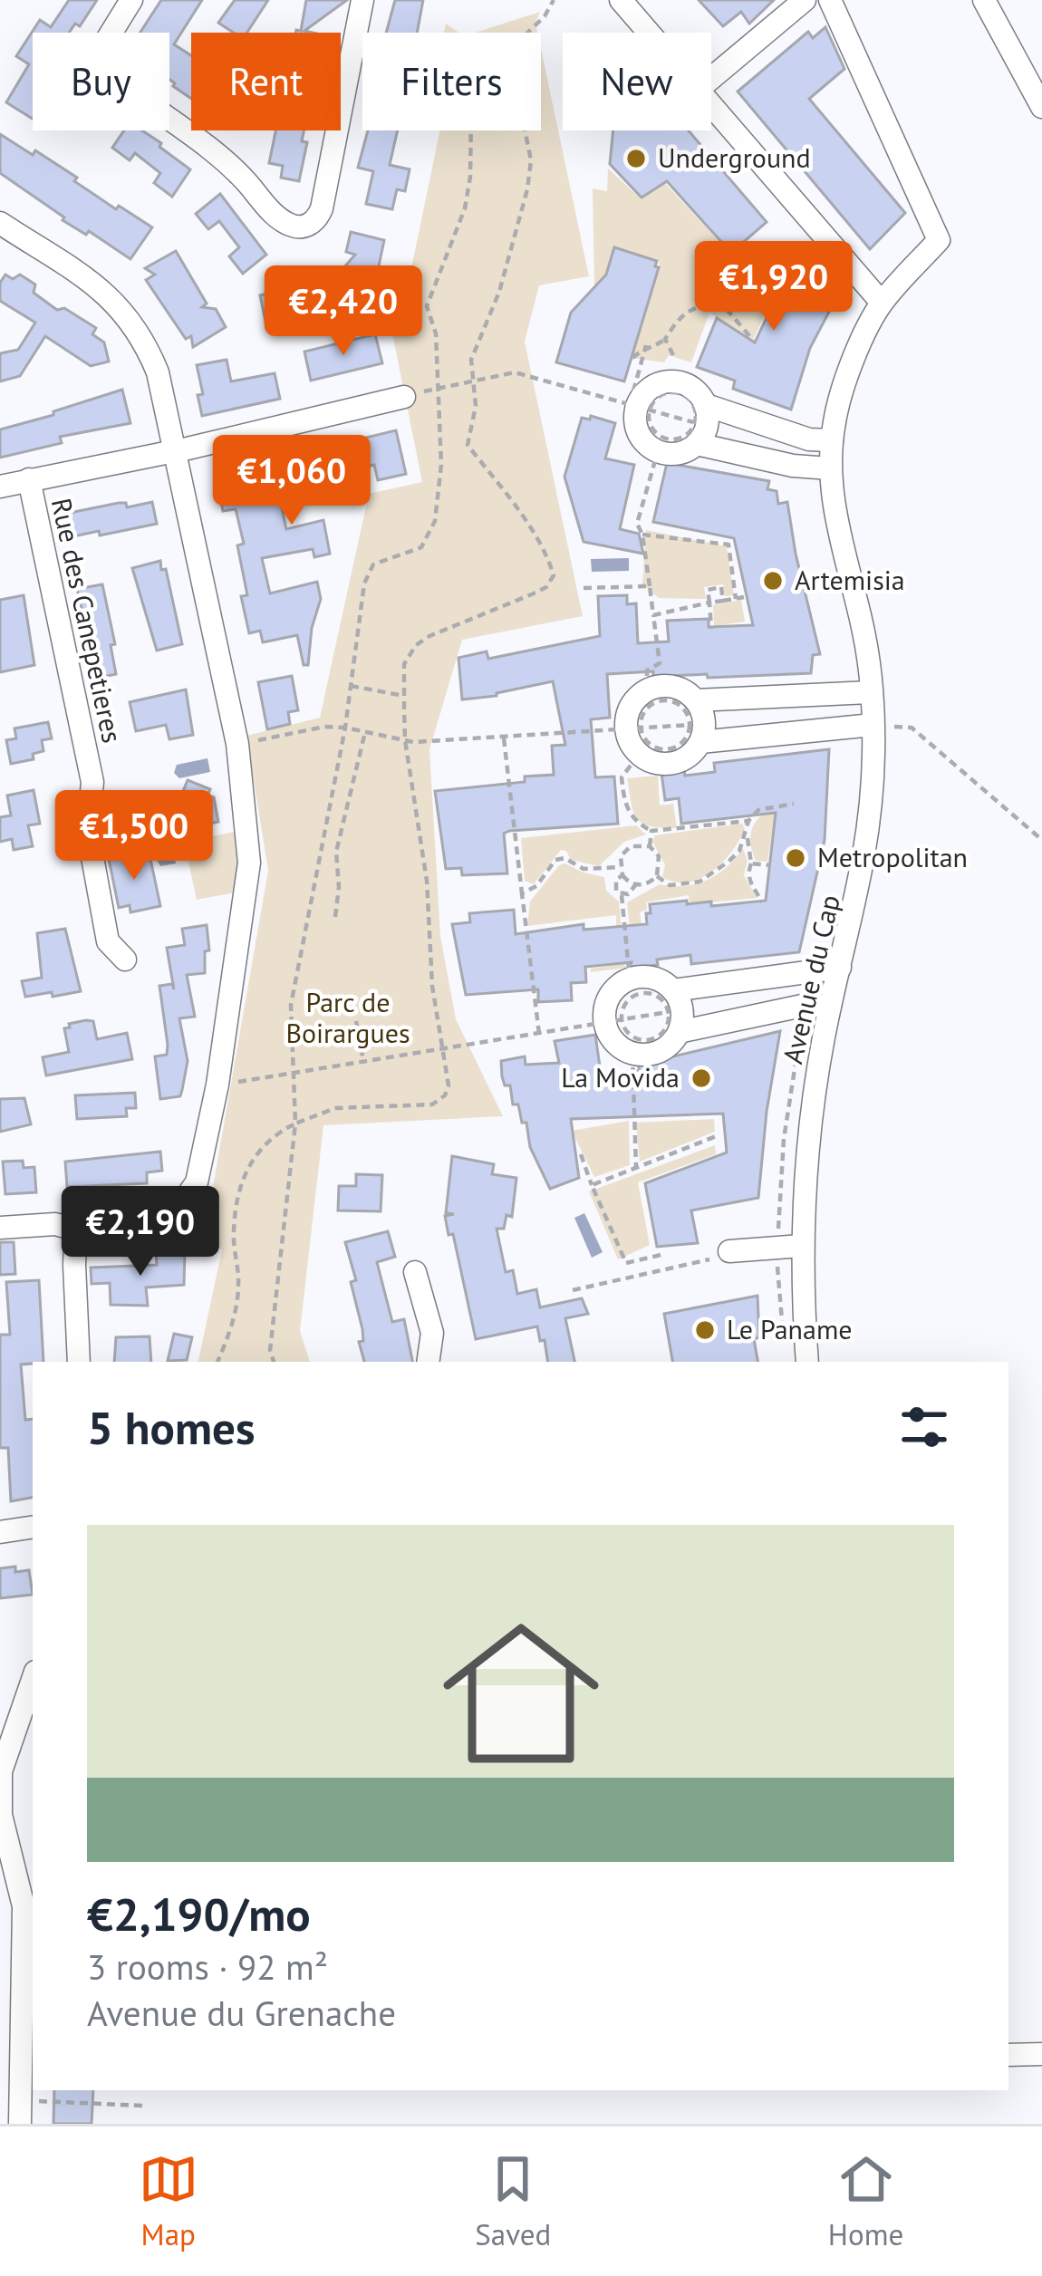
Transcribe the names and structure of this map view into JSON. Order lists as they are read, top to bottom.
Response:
{
  "streets": {
    "street": ["Rue des Canepetieres", "Avenue du Cap"]
  },
  "parks": ["Parc de Boirargues"],
  "places": [
    "Underground",
    "Artemisia",
    "Metropolitan",
    "La Movida",
    "Le Paname"
  ],
  "page": {
    "chip": [
      "Buy",
      "Rent",
      "Filters",
      "New"
    ],
    "price": [
      "€1,920",
      "€2,420",
      "€1,060",
      "€1,500",
      "€2,190"
    ],
    "heading": "5 homes",
    "list": [
      {
        "name": "€2,190/mo",
        "note": "3 rooms · 92 m² · Avenue du Grenache"
      }
    ],
    "tabs": ["Map", "Saved", "Home"]
  }
}
